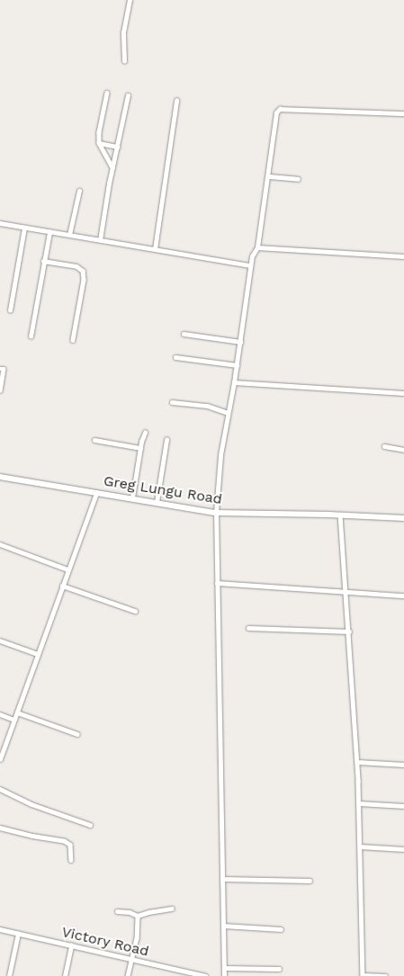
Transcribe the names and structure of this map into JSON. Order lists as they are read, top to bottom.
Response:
{
  "streets": {
    "street": ["Greg Lungu Road", "Victory Road"]
  }
}
